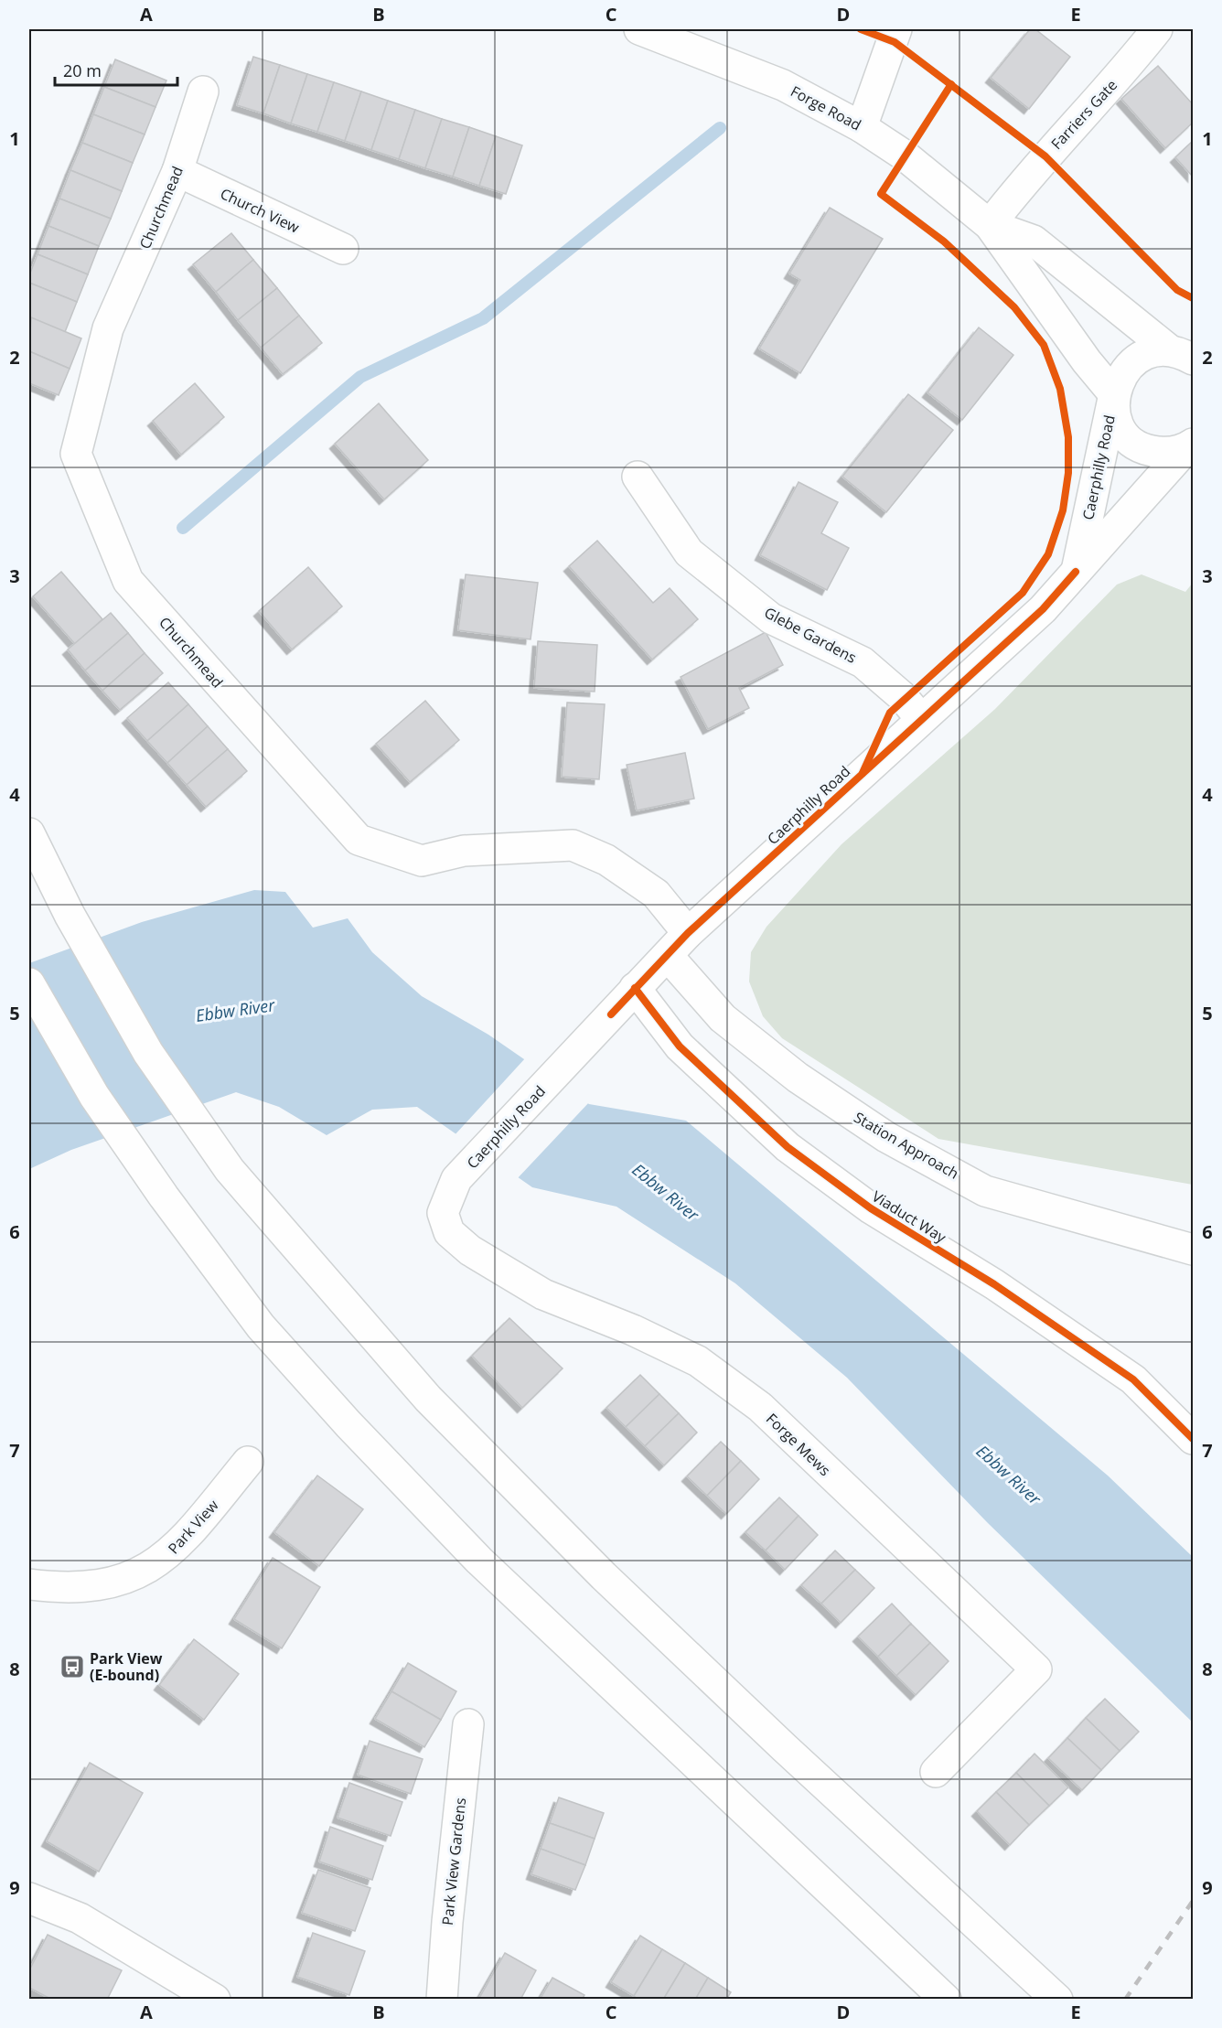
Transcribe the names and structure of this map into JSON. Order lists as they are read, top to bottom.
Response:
{
  "streets": {
    "street": [
      "Forge Road",
      "Farriers Gate",
      "Churchmead",
      "Church View",
      "Caerphilly Road",
      "Glebe Gardens",
      "Station Approach",
      "Viaduct Way",
      "Forge Mews",
      "Park View",
      "Park View Gardens"
    ]
  },
  "crossings": [
    ["Forge Road", "Farriers Gate"],
    ["Forge Road", "Caerphilly Road"],
    ["Churchmead", "Church View"],
    ["Churchmead", "Caerphilly Road"],
    ["Caerphilly Road", "Glebe Gardens"],
    ["Caerphilly Road", "Station Approach"],
    ["Caerphilly Road", "Viaduct Way"],
    ["Caerphilly Road", "Forge Mews"]
  ],
  "water": ["Ebbw River"],
  "places": {
    "bus stop": ["Park View (E-bound)"]
  },
  "scale_bar": "20 m",
  "grid": {
    "columns": [
      "A",
      "B",
      "C",
      "D",
      "E"
    ],
    "rows": [
      "1",
      "2",
      "3",
      "4",
      "5",
      "6",
      "7",
      "8",
      "9"
    ]
  }
}
